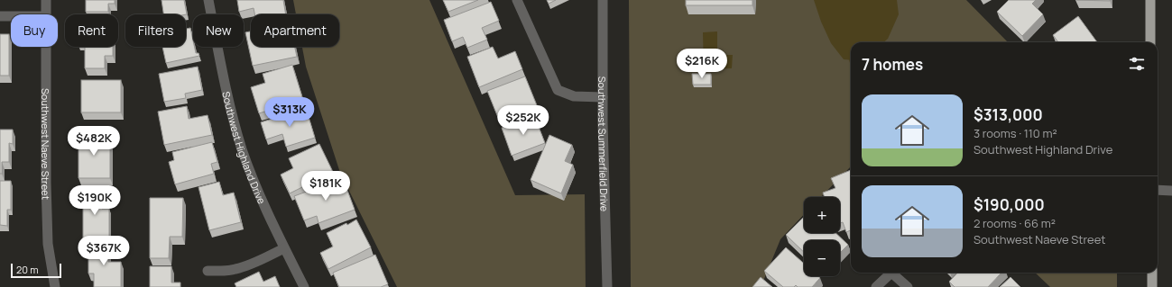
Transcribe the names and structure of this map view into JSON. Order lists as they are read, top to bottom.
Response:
{
  "streets": {
    "street": ["Southwest Naeve Street", "Southwest Summerfield Drive", "Southwest Highland Drive"]
  },
  "scale_bar": "20 m",
  "page": {
    "chip": [
      "Buy",
      "Rent",
      "Filters",
      "New",
      "Apartment"
    ],
    "heading": "7 homes",
    "price": [
      "$216K",
      "$313K",
      "$252K",
      "$482K",
      "$181K",
      "$190K",
      "$367K"
    ],
    "list": [
      {
        "name": "$313,000",
        "note": "3 rooms · 110 m² · Southwest Highland Drive"
      },
      {
        "name": "$190,000",
        "note": "2 rooms · 66 m² · Southwest Naeve Street"
      }
    ],
    "map_buttons": ["+", "−"],
    "scale": "20 m"
  }
}
